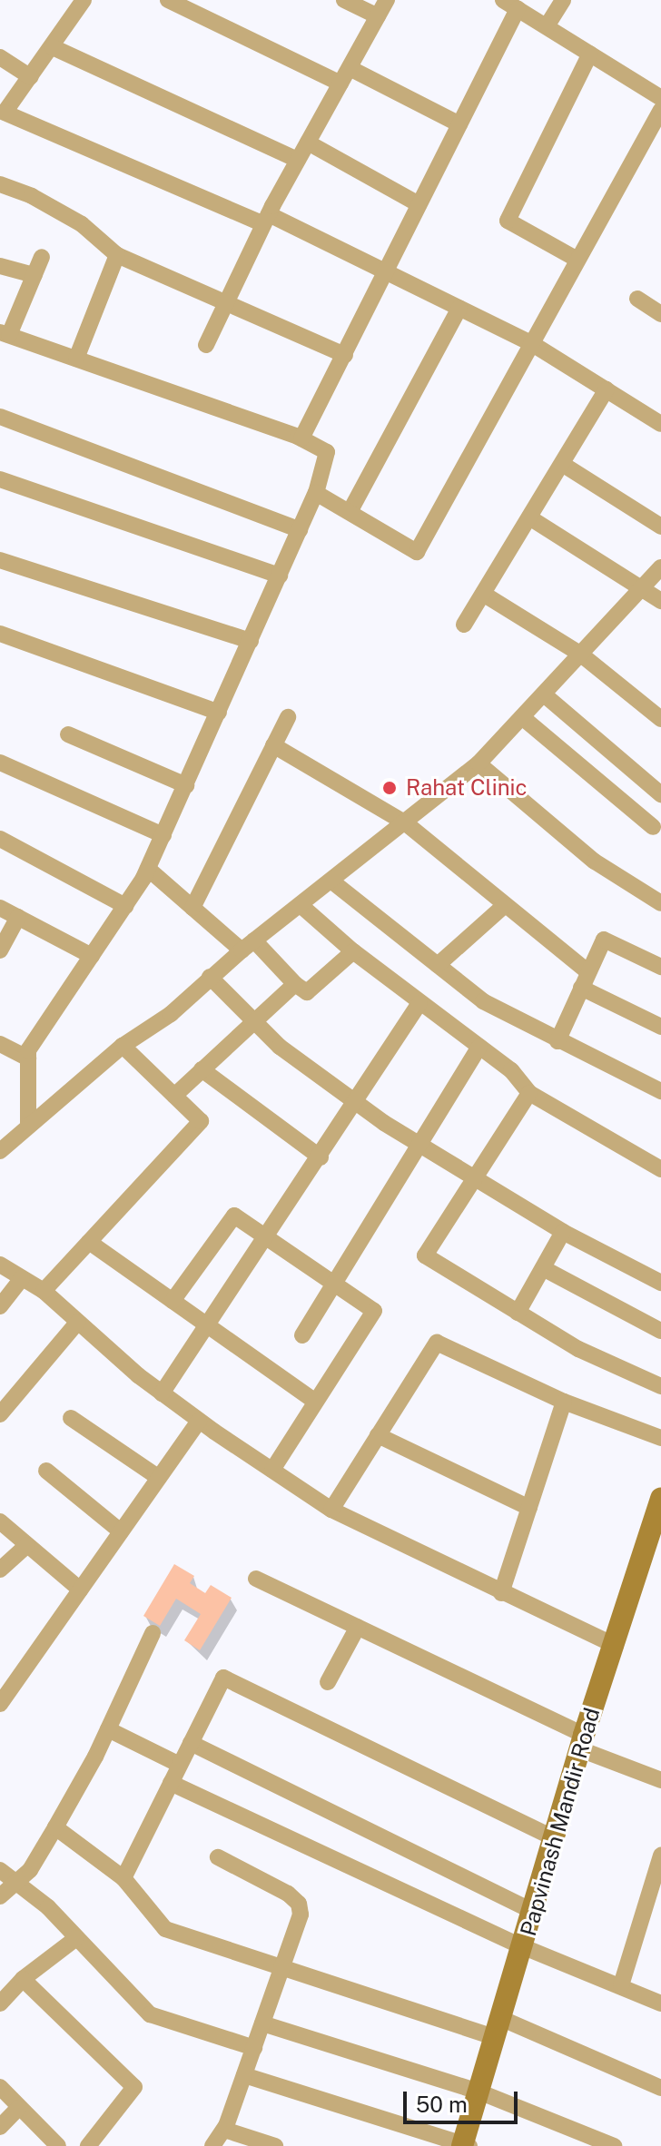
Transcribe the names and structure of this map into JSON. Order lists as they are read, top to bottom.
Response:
{
  "streets": {
    "street": ["Papvinash Mandir Road"]
  },
  "places": ["Rahat Clinic"],
  "scale_bar": "50 m"
}
